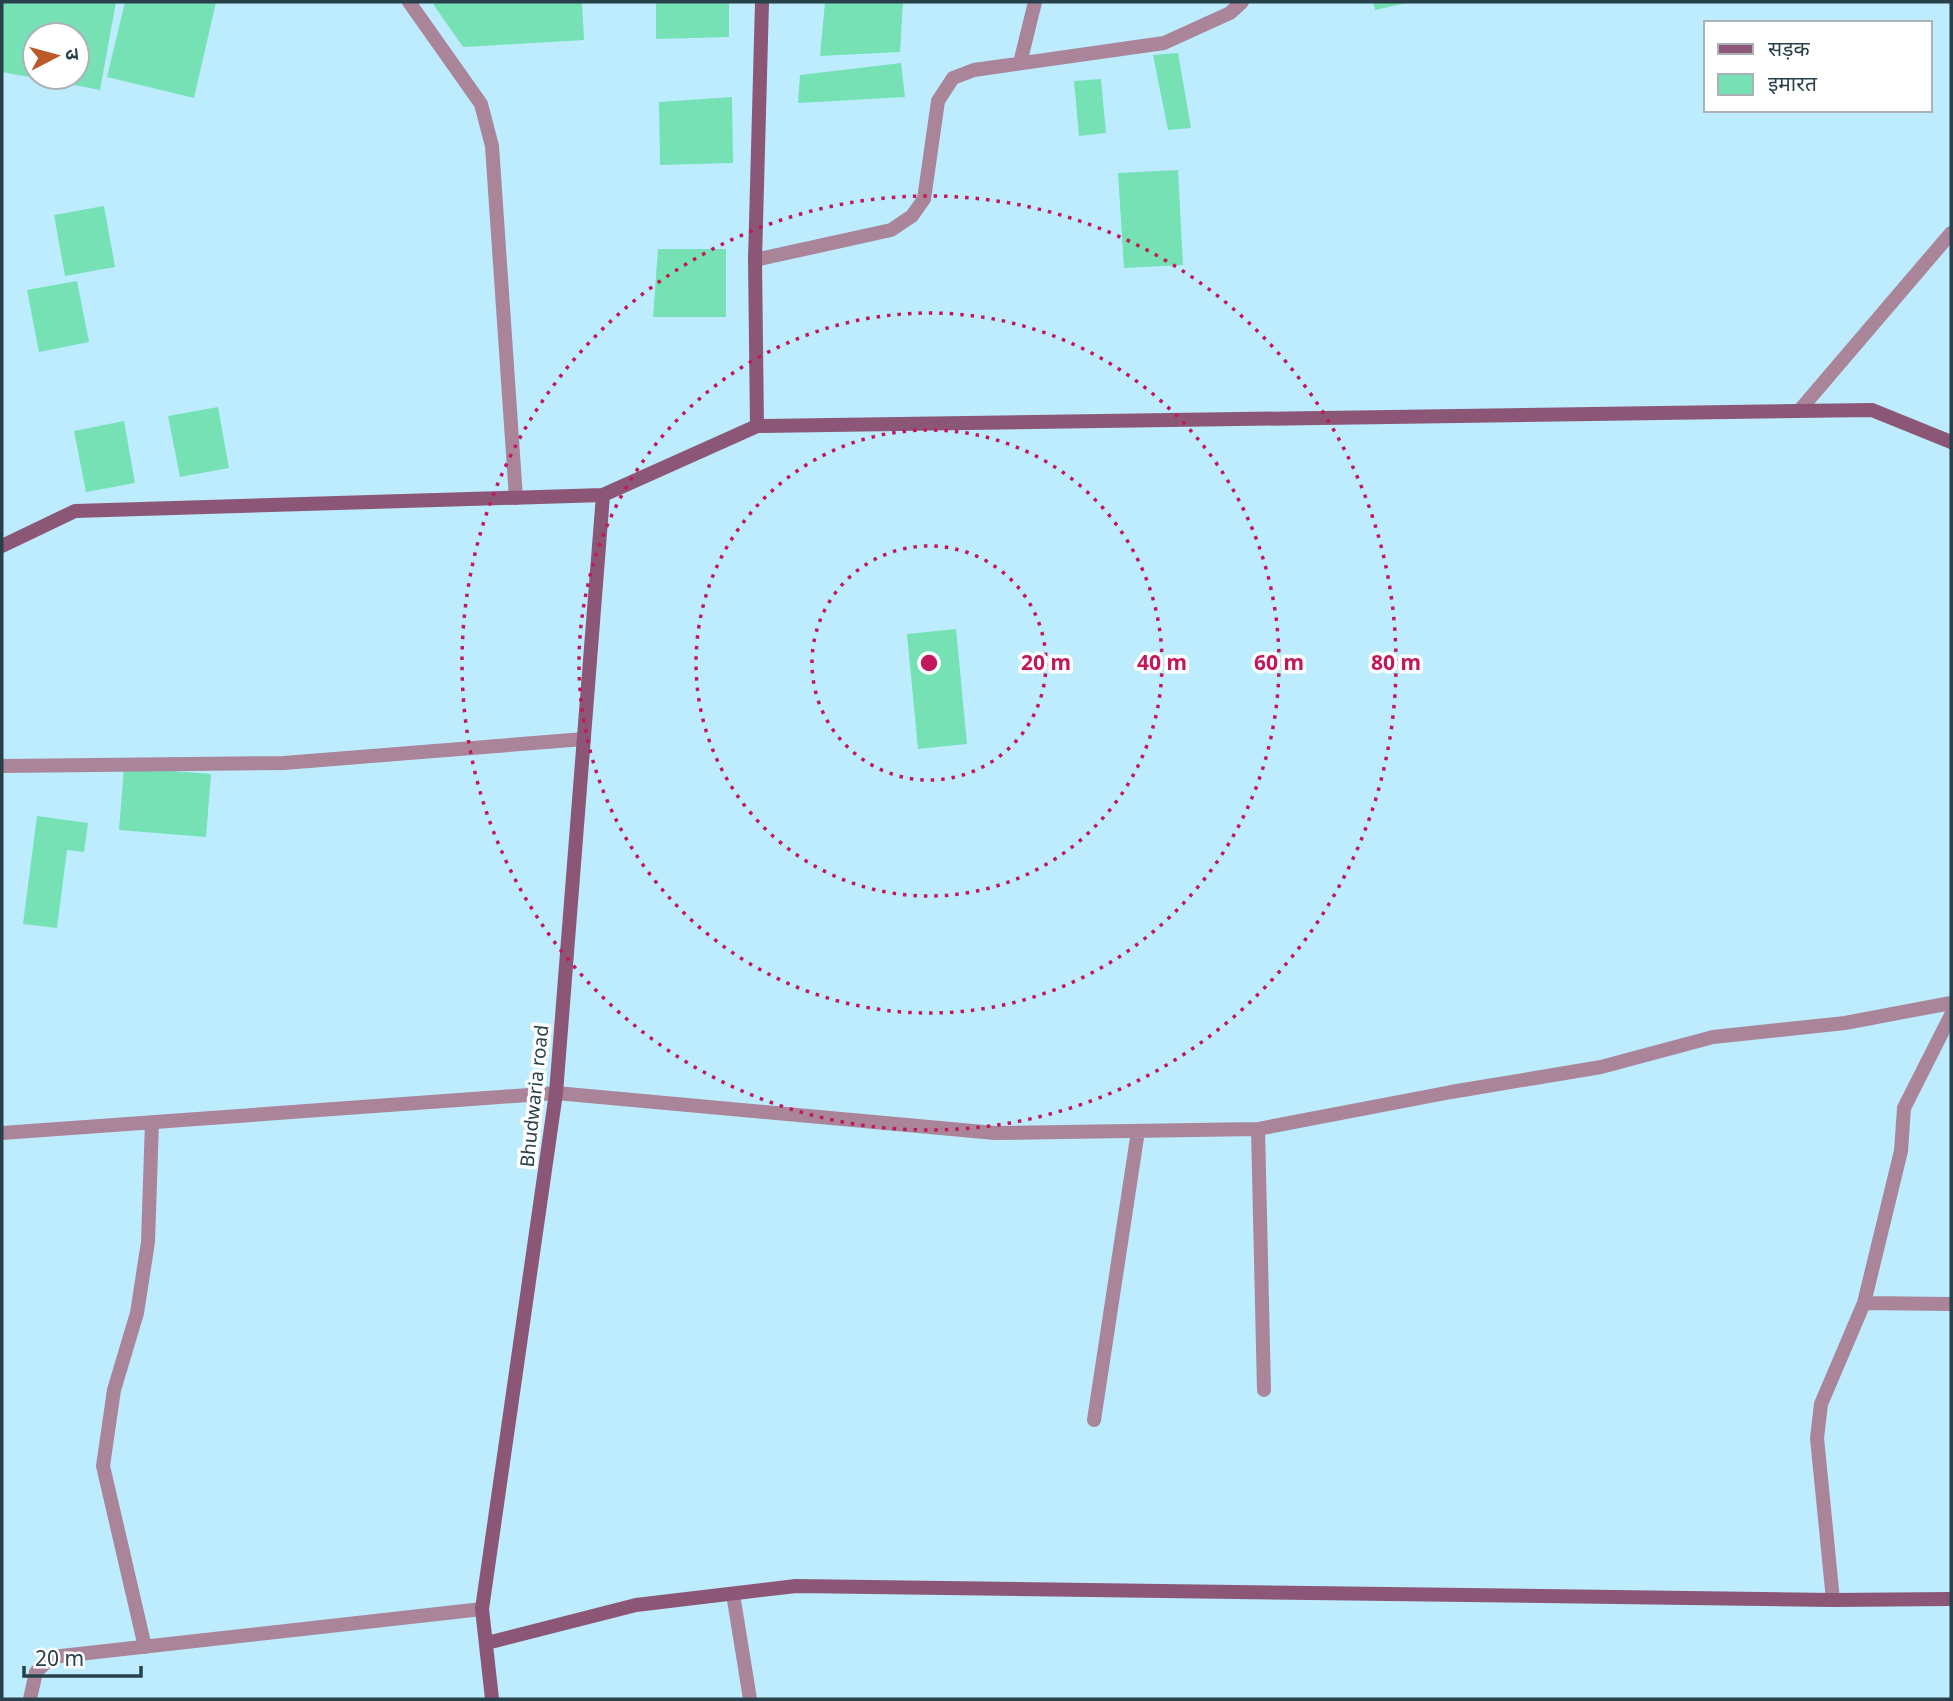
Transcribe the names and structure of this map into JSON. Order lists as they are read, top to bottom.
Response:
{
  "streets": {
    "street": ["Bhudwaria road"]
  },
  "legend": ["सड़क", "इमारत"],
  "scale_bar": "20 m",
  "north": "right",
  "rings": [
    "20 m",
    "40 m",
    "60 m",
    "80 m"
  ]
}
